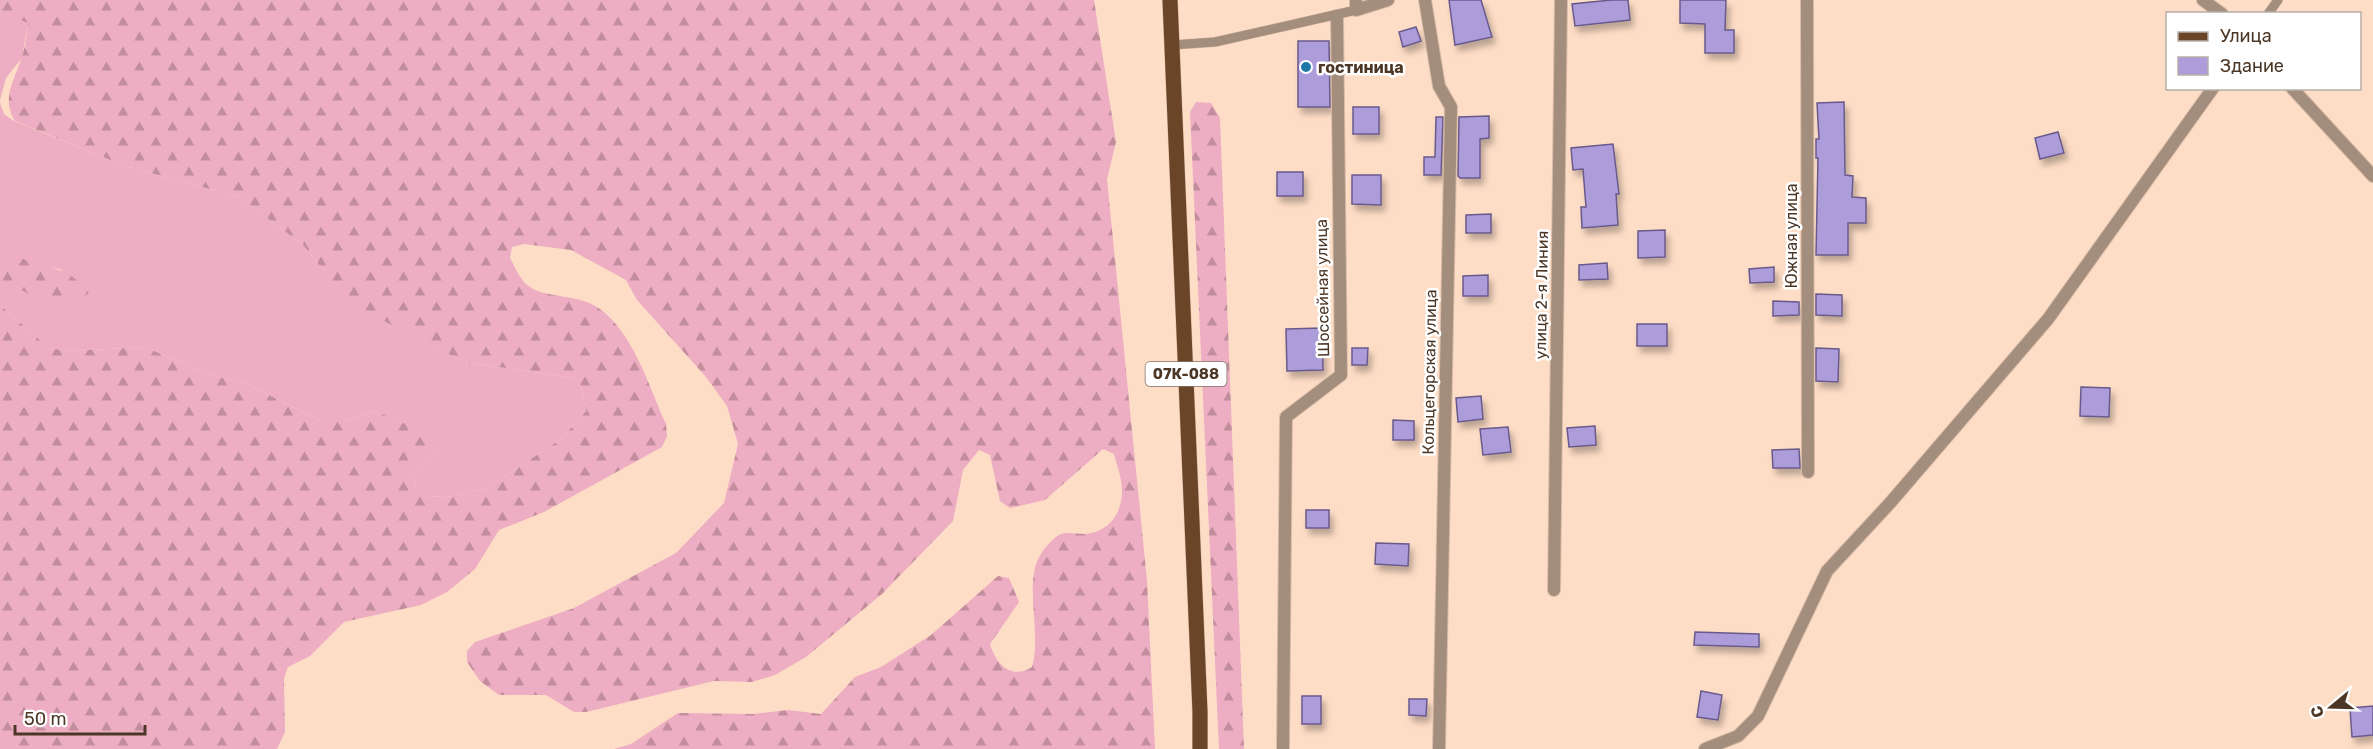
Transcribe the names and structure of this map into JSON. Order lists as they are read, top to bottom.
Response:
{
  "streets": {
    "main road": ["07К-088"],
    "street": [
      "Южная улица",
      "Шоссейная улица",
      "улица 2-я Линия",
      "Кольцегорская улица"
    ]
  },
  "places": ["гостиница"],
  "legend": ["Улица", "Здание"],
  "scale_bar": "50 m",
  "north": "left"
}
